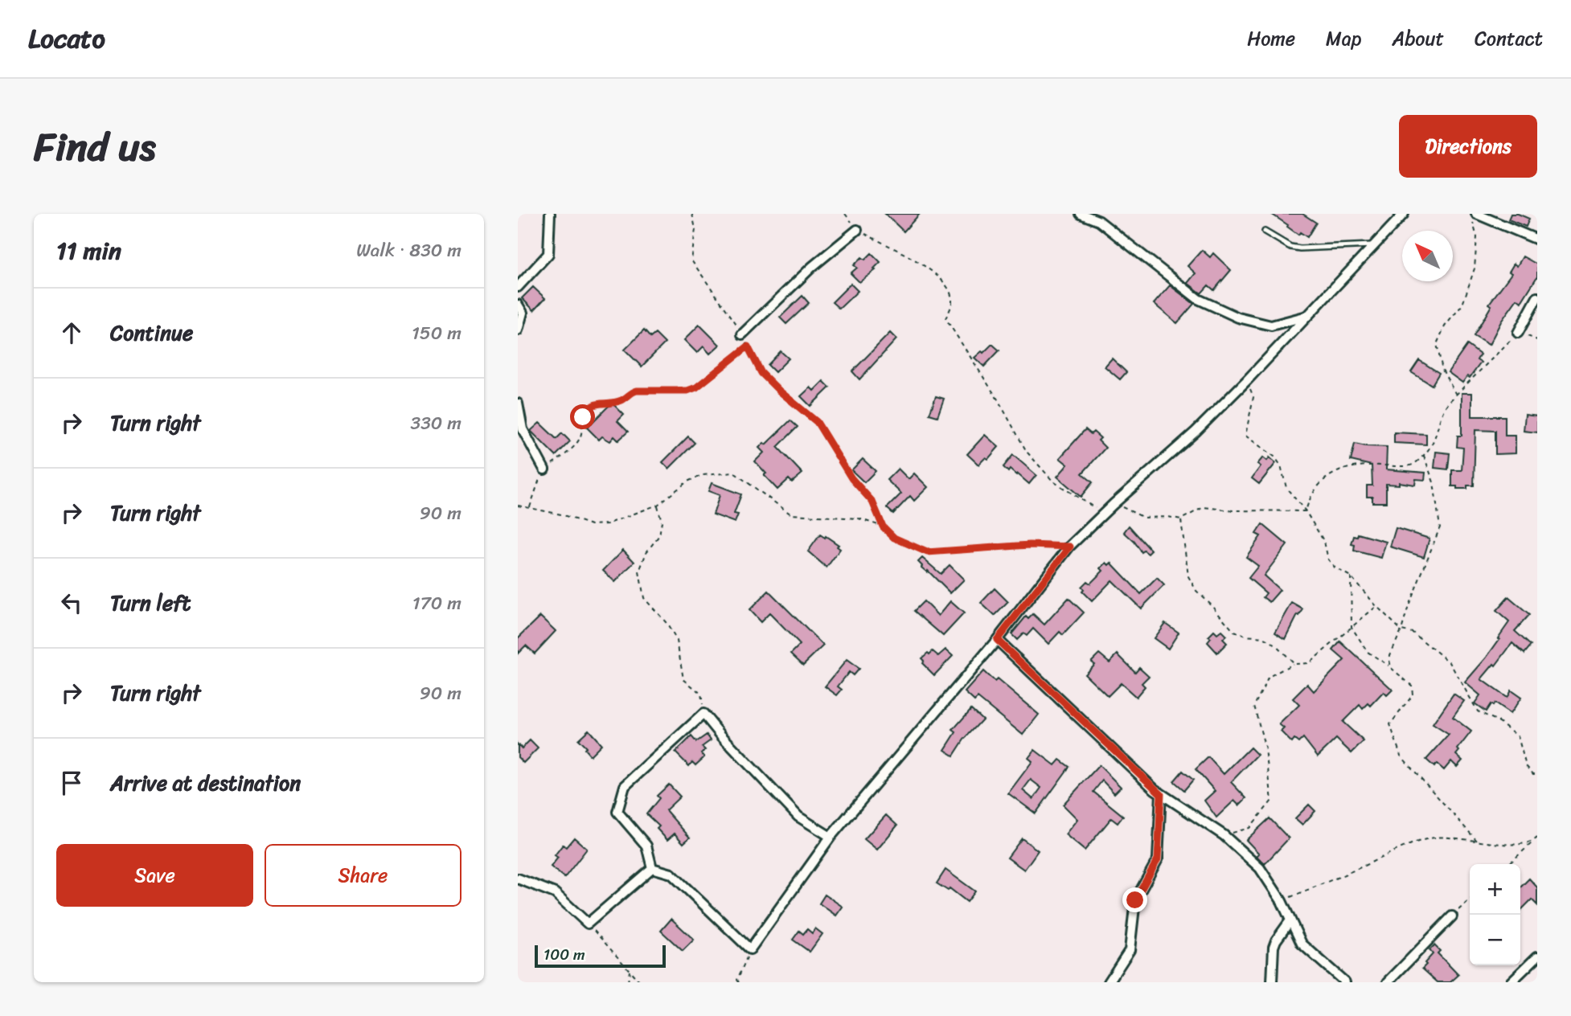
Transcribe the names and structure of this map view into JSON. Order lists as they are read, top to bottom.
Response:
{
  "scale_bar": "100 m",
  "north": "top left",
  "page": {
    "header": "Locato",
    "nav": [
      "Home",
      "Map",
      "About",
      "Contact"
    ],
    "title": "Find us",
    "buttons": [
      "Directions",
      ["Save", "Share"]
    ],
    "heading": ["11 min", "Walk · 830 m"],
    "list": [
      ["Continue", "150 m"],
      ["Turn right", "330 m"],
      ["Turn right", "90 m"],
      ["Turn left", "170 m"],
      ["Turn right", "90 m"],
      "Arrive at destination"
    ],
    "map_buttons": ["+", "−"],
    "scale": "100 m"
  }
}
